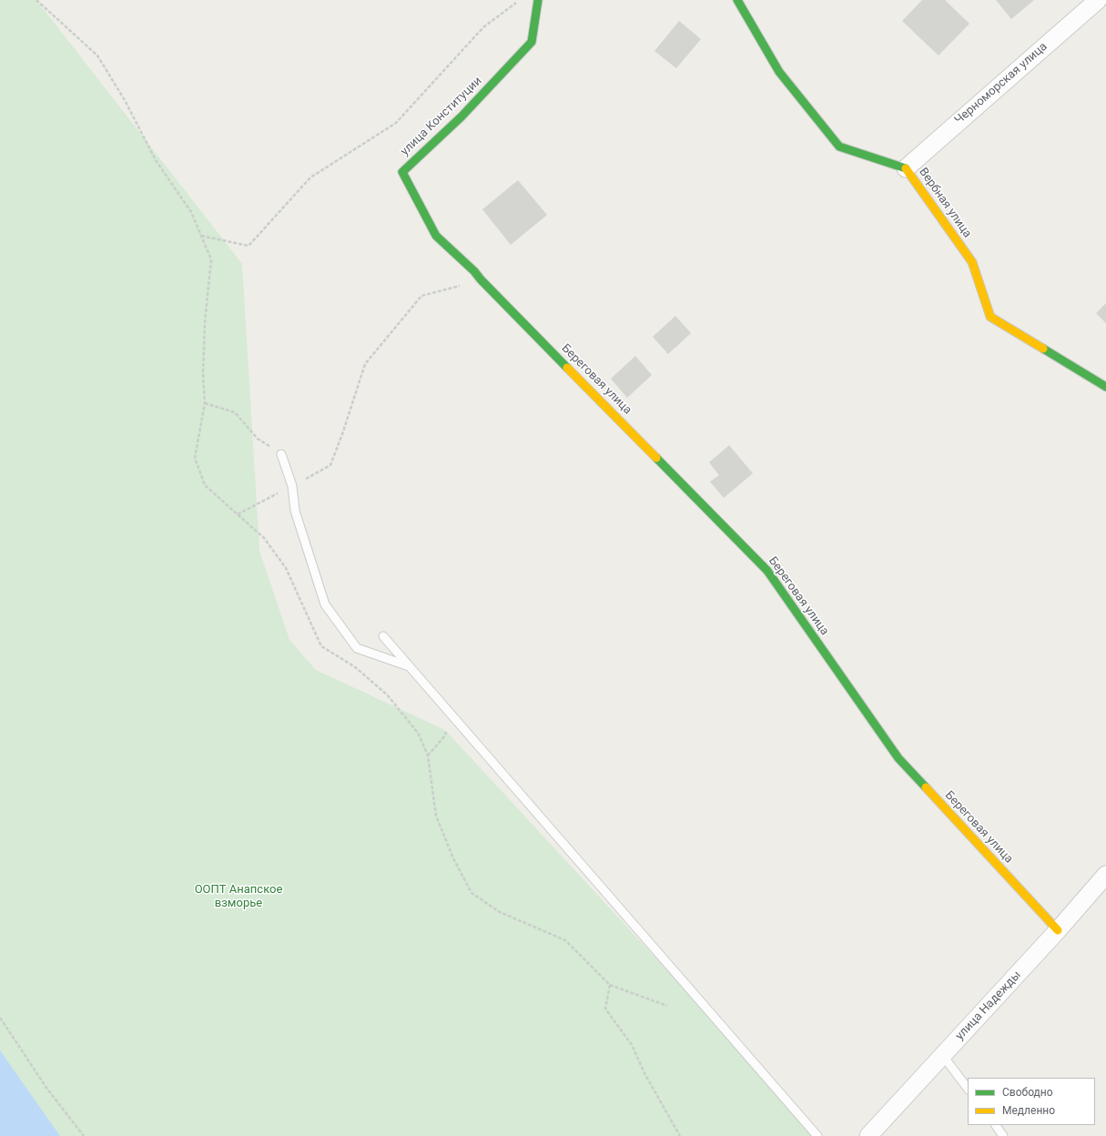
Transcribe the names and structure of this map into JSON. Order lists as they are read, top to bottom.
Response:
{
  "streets": {
    "street": [
      "Черноморская улица",
      "улица Конституции",
      "Вербная улица",
      "Береговая улица",
      "улица Надежды"
    ]
  },
  "crossings": [
    ["Черноморская улица", "Вербная улица"],
    ["улица Конституции", "Береговая улица"],
    ["Береговая улица", "улица Надежды"]
  ],
  "parks": ["ООПТ Анапское взморье"],
  "legend": ["Свободно", "Медленно"]
}
